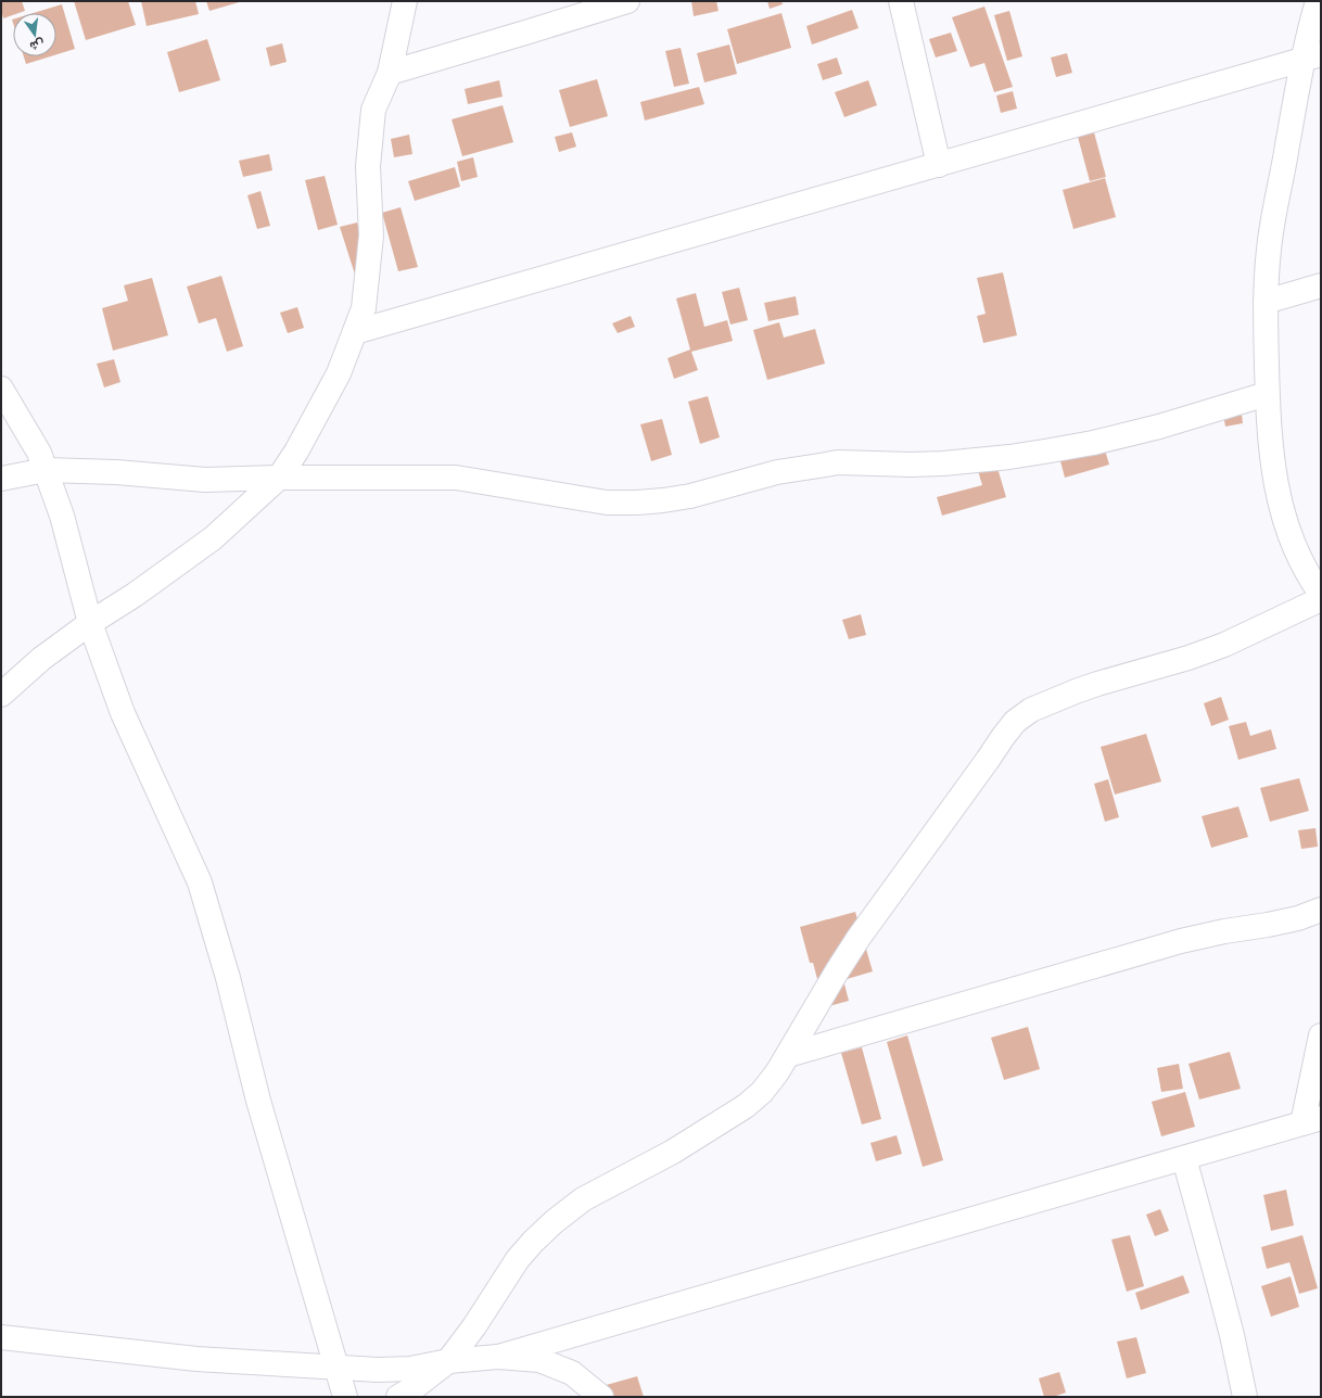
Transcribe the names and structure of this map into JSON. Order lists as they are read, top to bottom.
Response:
{
  "north": "bottom"
}
